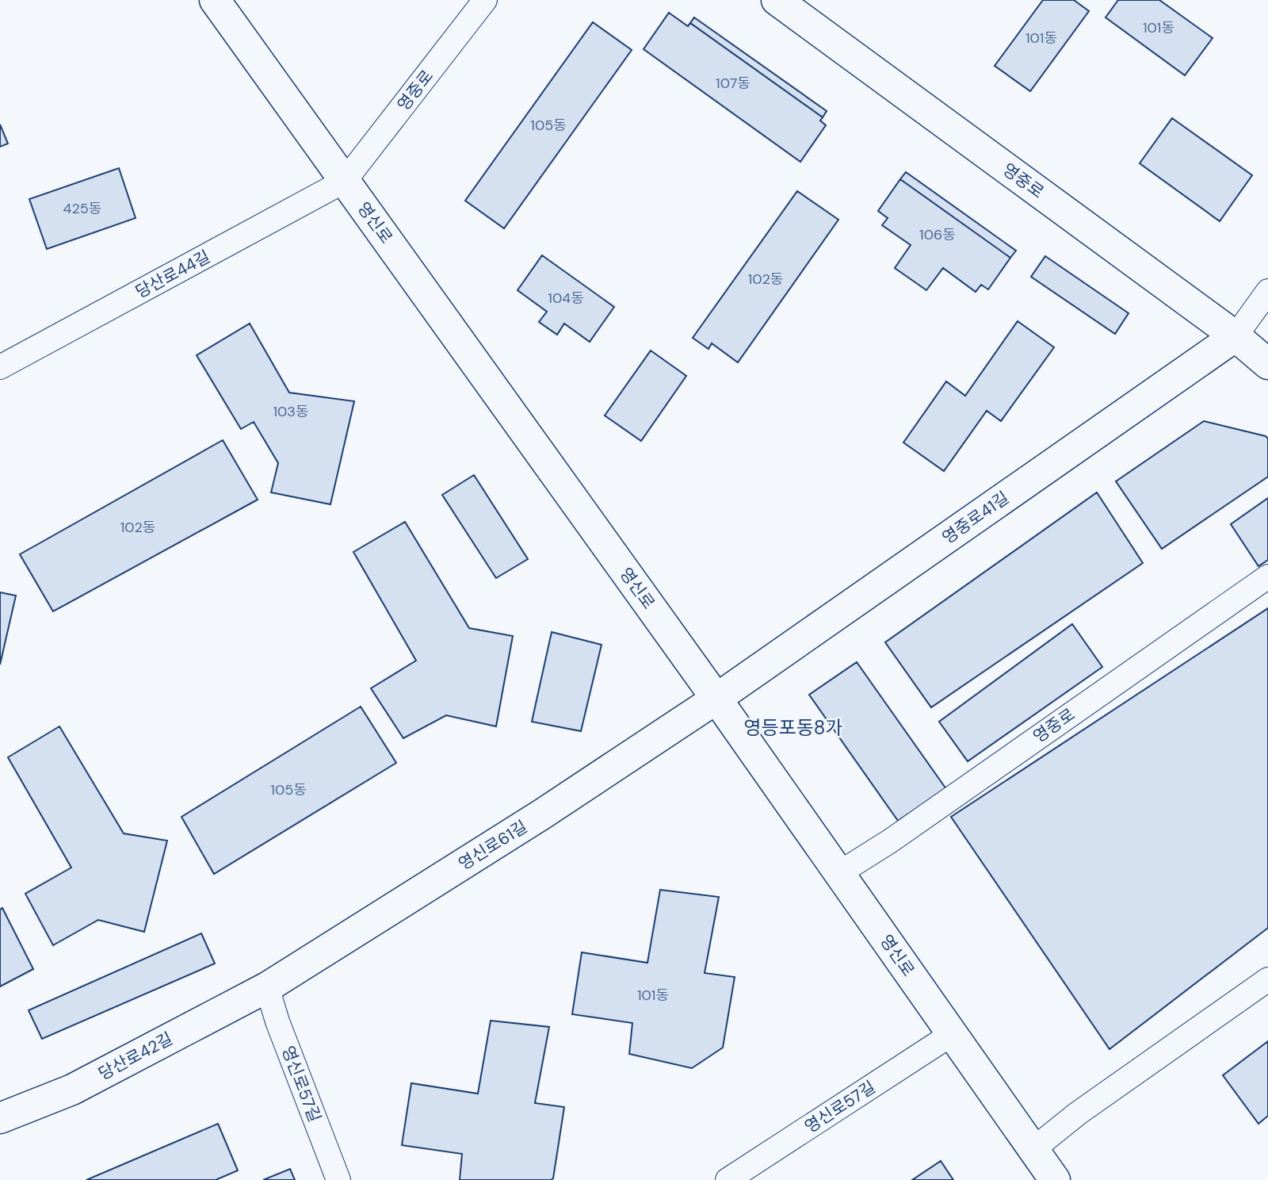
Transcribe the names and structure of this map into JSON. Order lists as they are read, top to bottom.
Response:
{
  "streets": {
    "main road": [
      "영중로",
      "영신로",
      "영중로41길",
      "영신로61길",
      "당산로42길"
    ],
    "street": ["당산로44길", "영신로57길"]
  },
  "crossings": [
    ["영중로", "영신로"],
    ["영중로", "당산로44길"],
    ["영중로", "영중로41길"],
    ["영신로", "당산로44길"],
    ["영신로", "영중로41길"],
    ["영신로", "영신로61길"],
    ["영신로", "영신로57길"],
    ["영중로41길", "영신로61길"],
    ["영신로61길", "당산로42길"],
    ["영신로61길", "영신로57길"],
    ["당산로42길", "영신로57길"]
  ],
  "districts": ["영등포동8가"],
  "house_numbers": [
    "101동",
    "101동",
    "107동",
    "105동",
    "425동",
    "106동",
    "102동",
    "104동",
    "103동",
    "102동",
    "105동",
    "101동"
  ]
}
